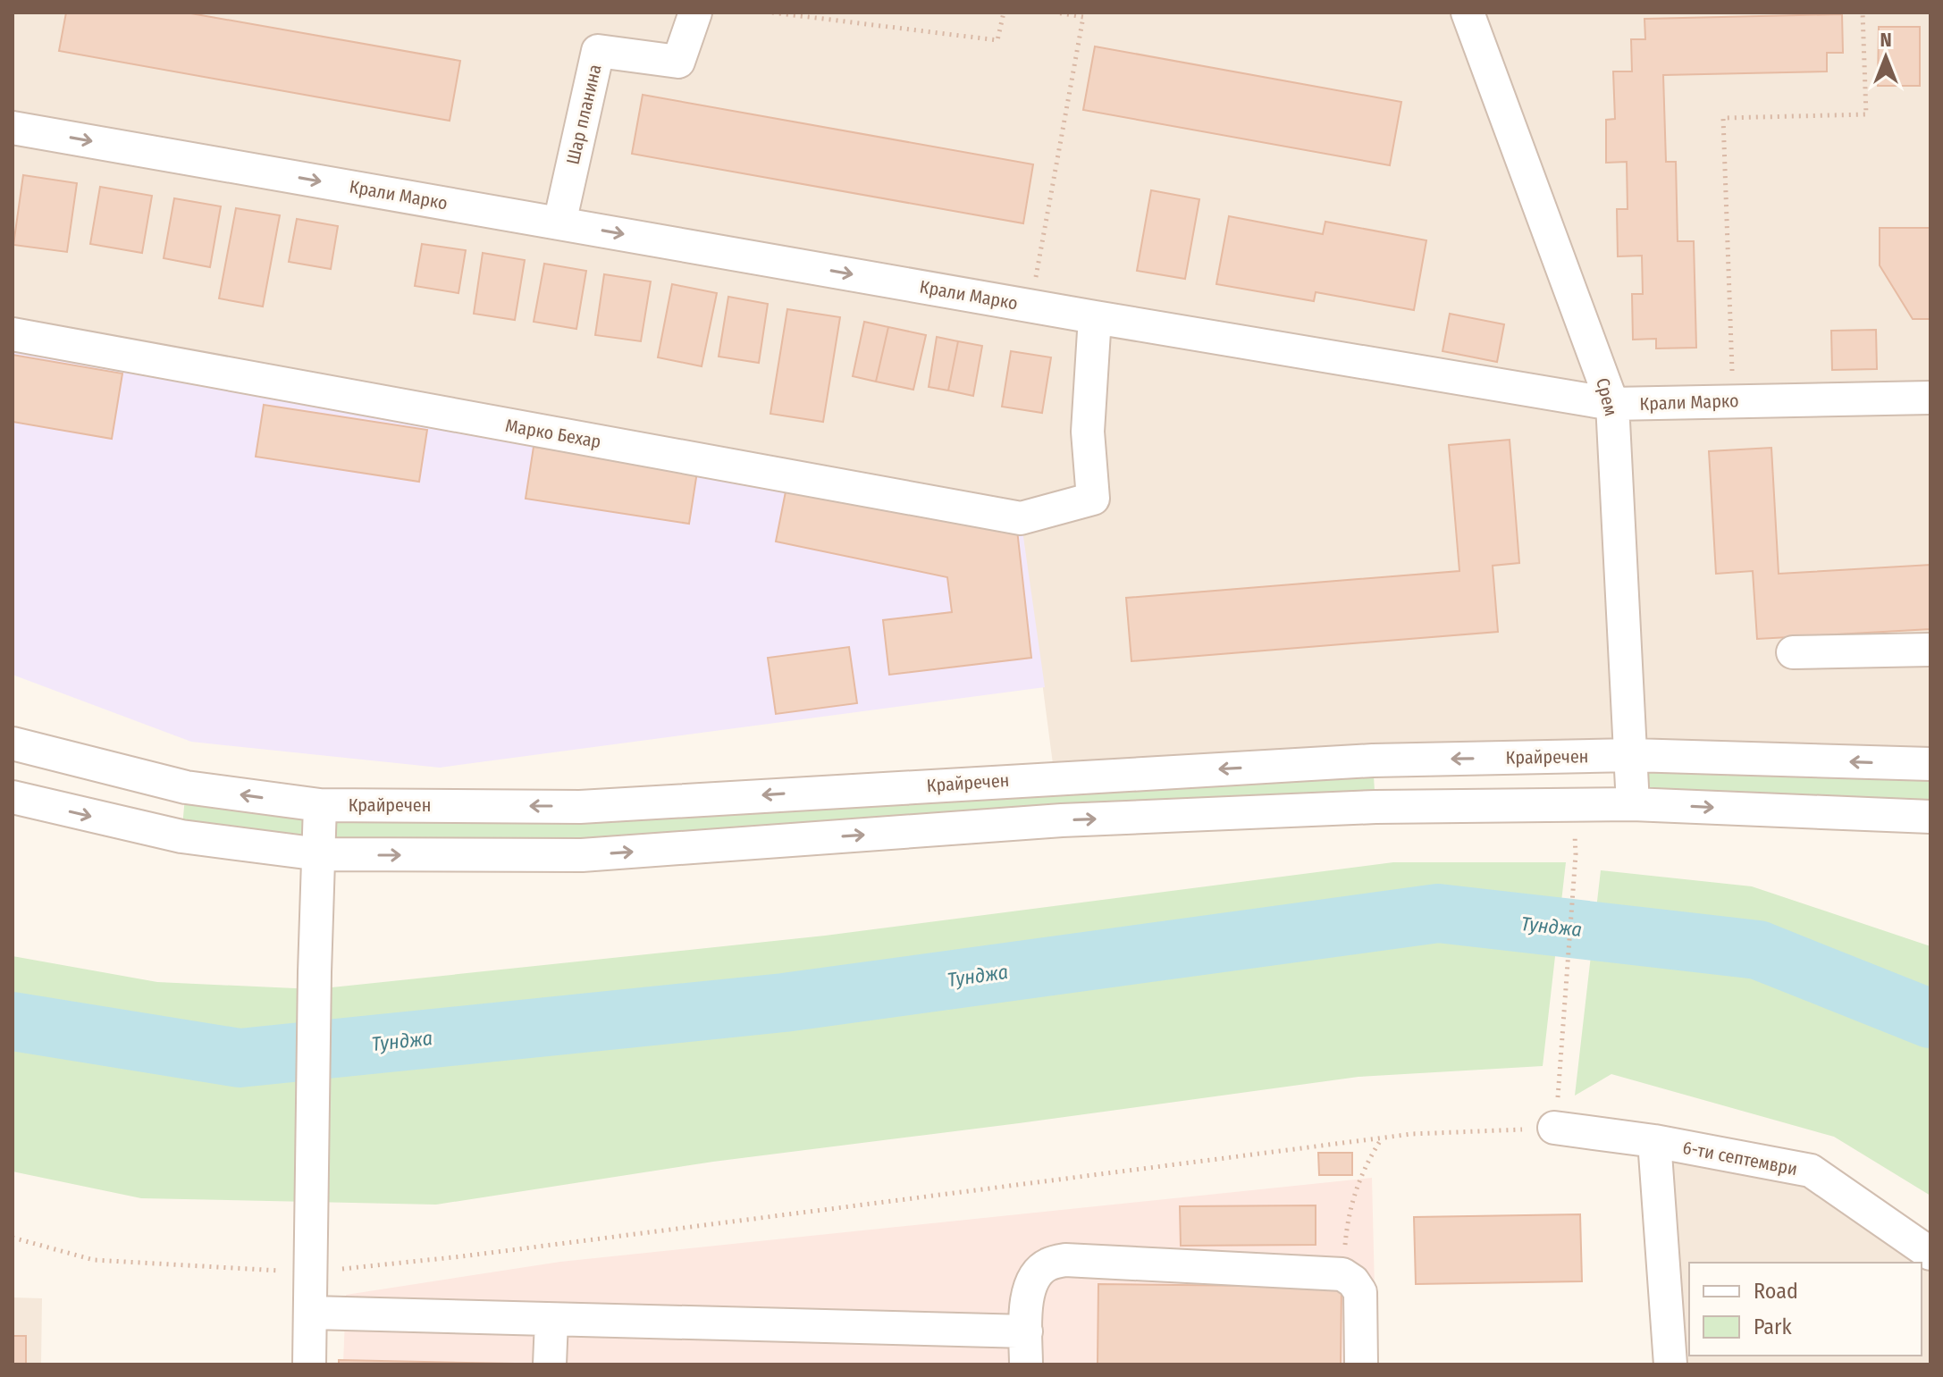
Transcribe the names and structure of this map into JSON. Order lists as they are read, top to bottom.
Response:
{
  "streets": {
    "street": [
      "Шар планина",
      "Крали Марко",
      "Срем",
      "Марко Бехар",
      "Крайречен",
      "6-ти септември"
    ]
  },
  "crossings": [
    ["Шар планина", "Крали Марко"],
    ["Крали Марко", "Срем"],
    ["Крали Марко", "Марко Бехар"],
    ["Срем", "Крайречен"]
  ],
  "one_way": ["Крали Марко"],
  "water": ["Тунджа"],
  "legend": ["Road", "Park"],
  "north": "top"
}
